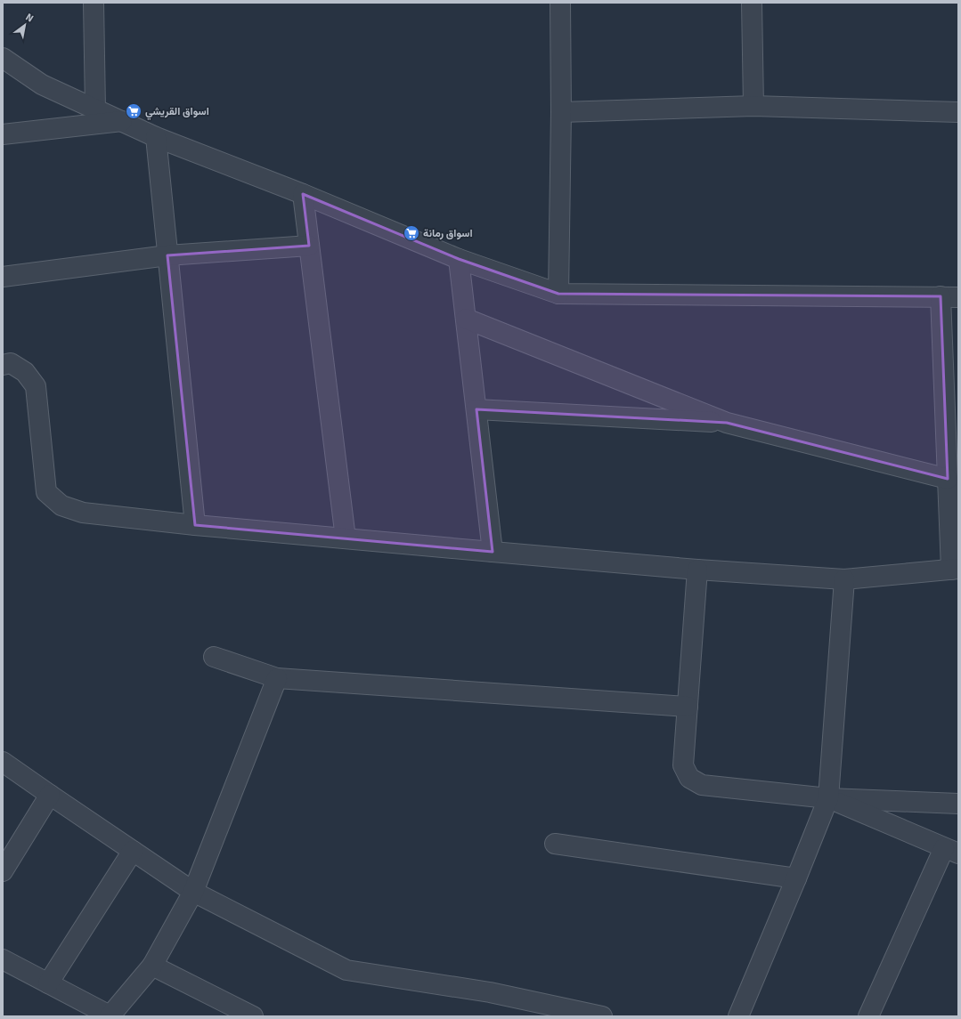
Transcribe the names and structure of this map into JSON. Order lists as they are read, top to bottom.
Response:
{
  "places": {
    "supermarket": ["اسواق القريشي", "اسواق رمانة"]
  },
  "north": "top right"
}
